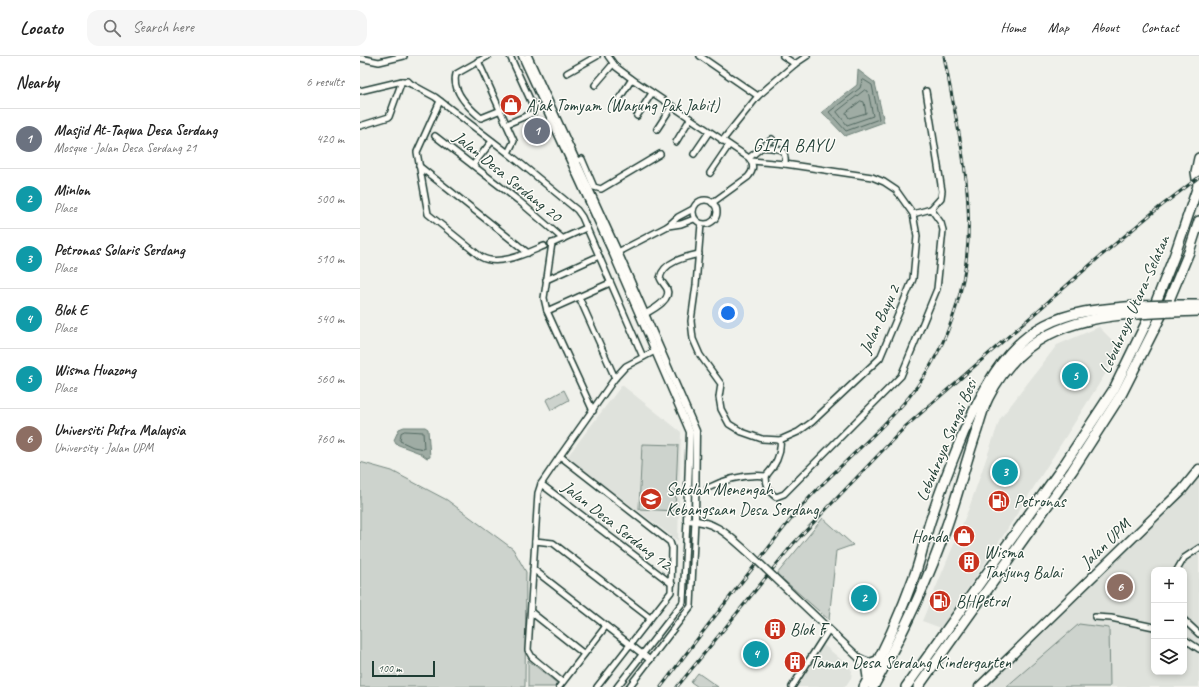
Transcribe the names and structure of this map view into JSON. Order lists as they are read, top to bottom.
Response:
{
  "streets": {
    "highway": ["Lebuhraya Utara–Selatan", "Lebuhraya Sungai Besi"],
    "main road": ["Jalan UPM"],
    "street": ["Jalan Desa Serdang 20", "Jalan Bayu 2", "Jalan Desa Serdang 12"]
  },
  "districts": ["GITA BAYU"],
  "places": {
    "shop": ["Ajak Tomyam (Warung Pak Jabit)", "Honda"],
    "school or university": ["Sekolah Menengah Kebangsaan Desa Serdang"],
    "fuel station": ["Petronas", "BHPetrol"],
    "building": ["Wisma Tanjung Balai", "Blok F", "Taman Desa Serdang Kindergarten"]
  },
  "scale_bar": "100 m",
  "page": {
    "header": "Locato",
    "search": "Search here",
    "nav": [
      "Home",
      "Map",
      "About",
      "Contact"
    ],
    "heading": ["Nearby", "6 results"],
    "list": [
      {
        "mark": "1",
        "name": "Masjid At-Taqwa Desa Serdang",
        "note": "Mosque · Jalan Desa Serdang 21",
        "value": "420 m"
      },
      {
        "mark": "2",
        "name": "Minlon",
        "note": "Place",
        "value": "500 m"
      },
      {
        "mark": "3",
        "name": "Petronas Solaris Serdang",
        "note": "Place",
        "value": "510 m"
      },
      {
        "mark": "4",
        "name": "Blok E",
        "note": "Place",
        "value": "540 m"
      },
      {
        "mark": "5",
        "name": "Wisma Huazong",
        "note": "Place",
        "value": "560 m"
      },
      {
        "mark": "6",
        "name": "Universiti Putra Malaysia",
        "note": "University · Jalan UPM",
        "value": "760 m"
      }
    ],
    "pins": [
      "1",
      "5",
      "3",
      "6",
      "2",
      "4"
    ],
    "map_buttons": ["+", "−"],
    "scale": "100 m"
  }
}
